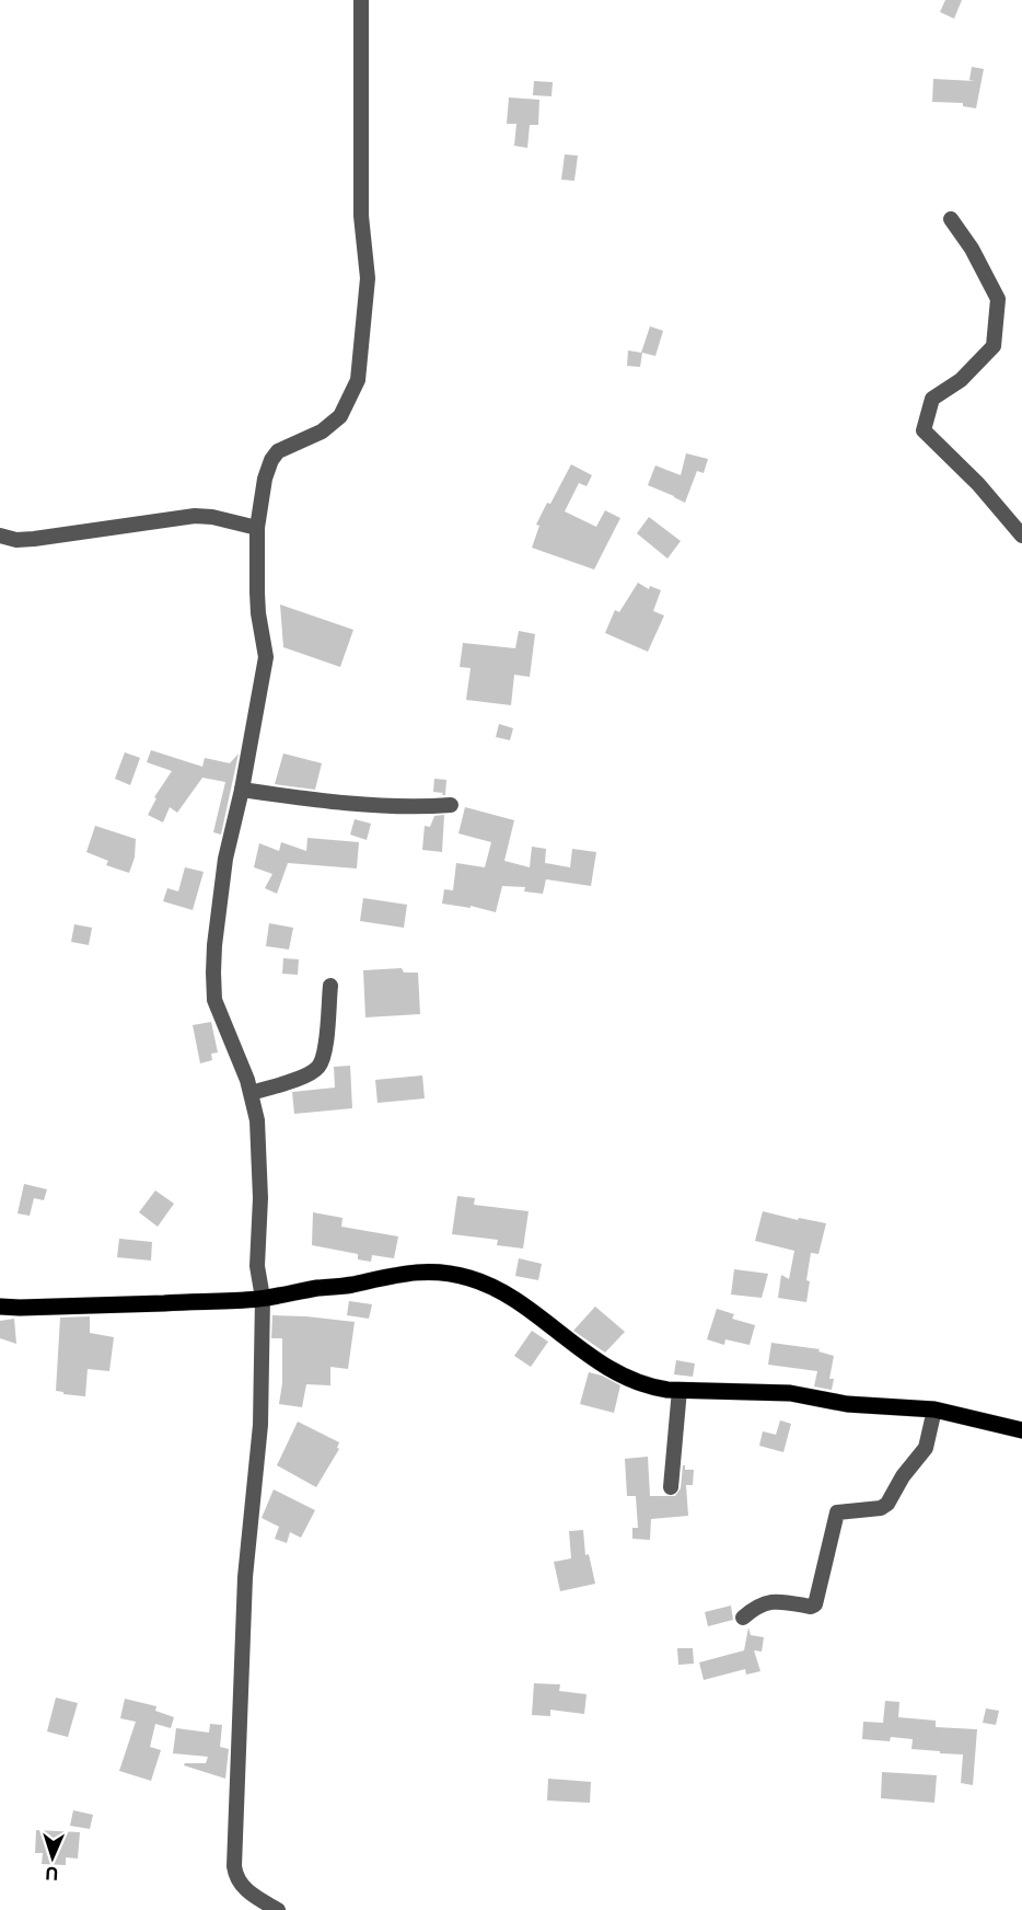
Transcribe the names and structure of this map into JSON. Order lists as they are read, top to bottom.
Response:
{
  "north": "bottom"
}
